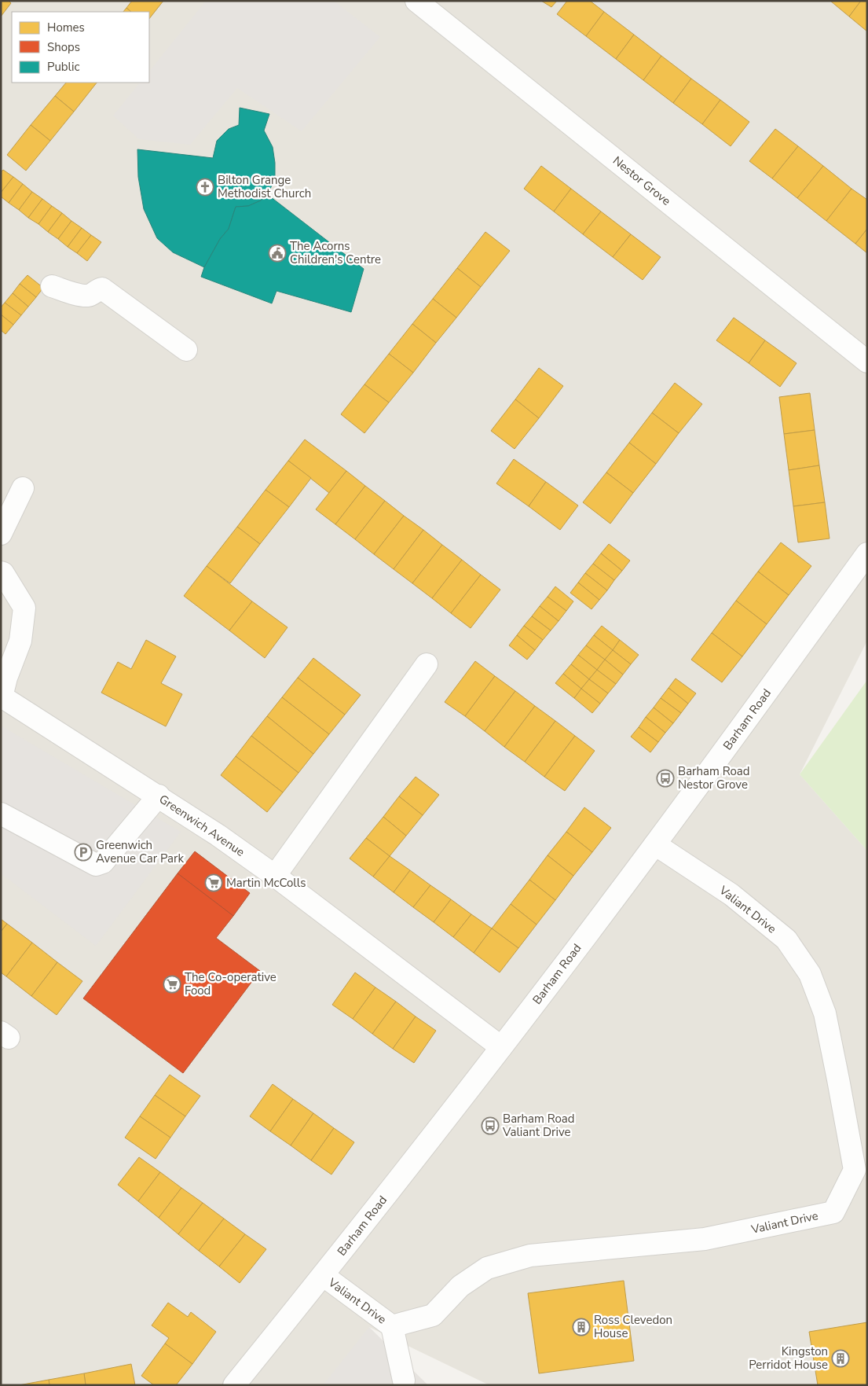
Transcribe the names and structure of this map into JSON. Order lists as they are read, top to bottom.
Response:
{
  "streets": {
    "street": [
      "Nestor Grove",
      "Barham Road",
      "Greenwich Avenue",
      "Valiant Drive"
    ]
  },
  "crossings": [
    ["Barham Road", "Greenwich Avenue"],
    ["Barham Road", "Valiant Drive"]
  ],
  "places": {
    "church": ["Bilton Grange Methodist Church"],
    "public building": ["The Acorns Children's Centre"],
    "bus stop": ["Barham Road Nestor Grove", "Barham Road Valiant Drive"],
    "parking": ["Greenwich Avenue Car Park"],
    "supermarket": ["Martin McColls", "The Co-operative Food"],
    "building": ["Ross Clevedon House", "Kingston Perridot House"]
  },
  "legend": ["Homes", "Shops", "Public"]
}
